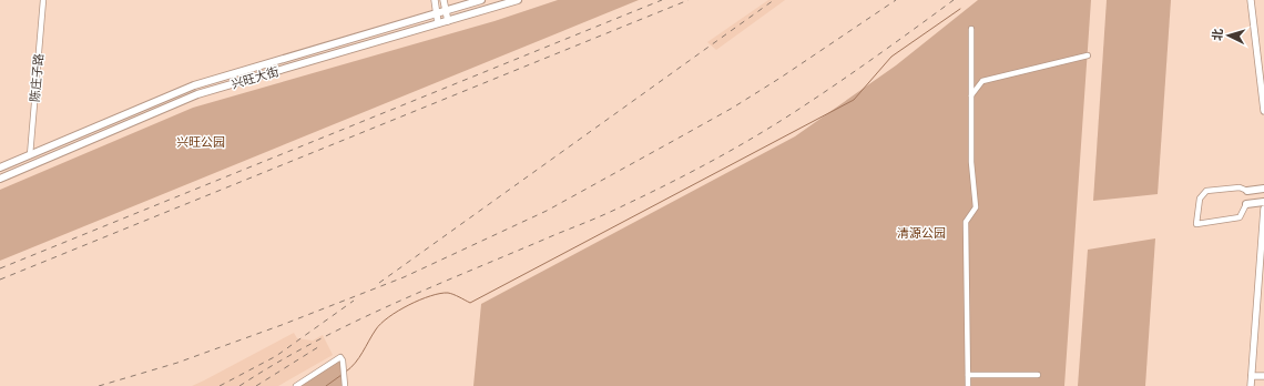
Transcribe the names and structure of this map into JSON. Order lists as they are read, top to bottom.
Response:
{
  "streets": {
    "main road": ["兴旺大街"],
    "street": ["陈庄子路"]
  },
  "crossings": [
    ["陈庄子路", "兴旺大街"]
  ],
  "parks": ["兴旺公园", "清源公园"],
  "north": "left"
}
